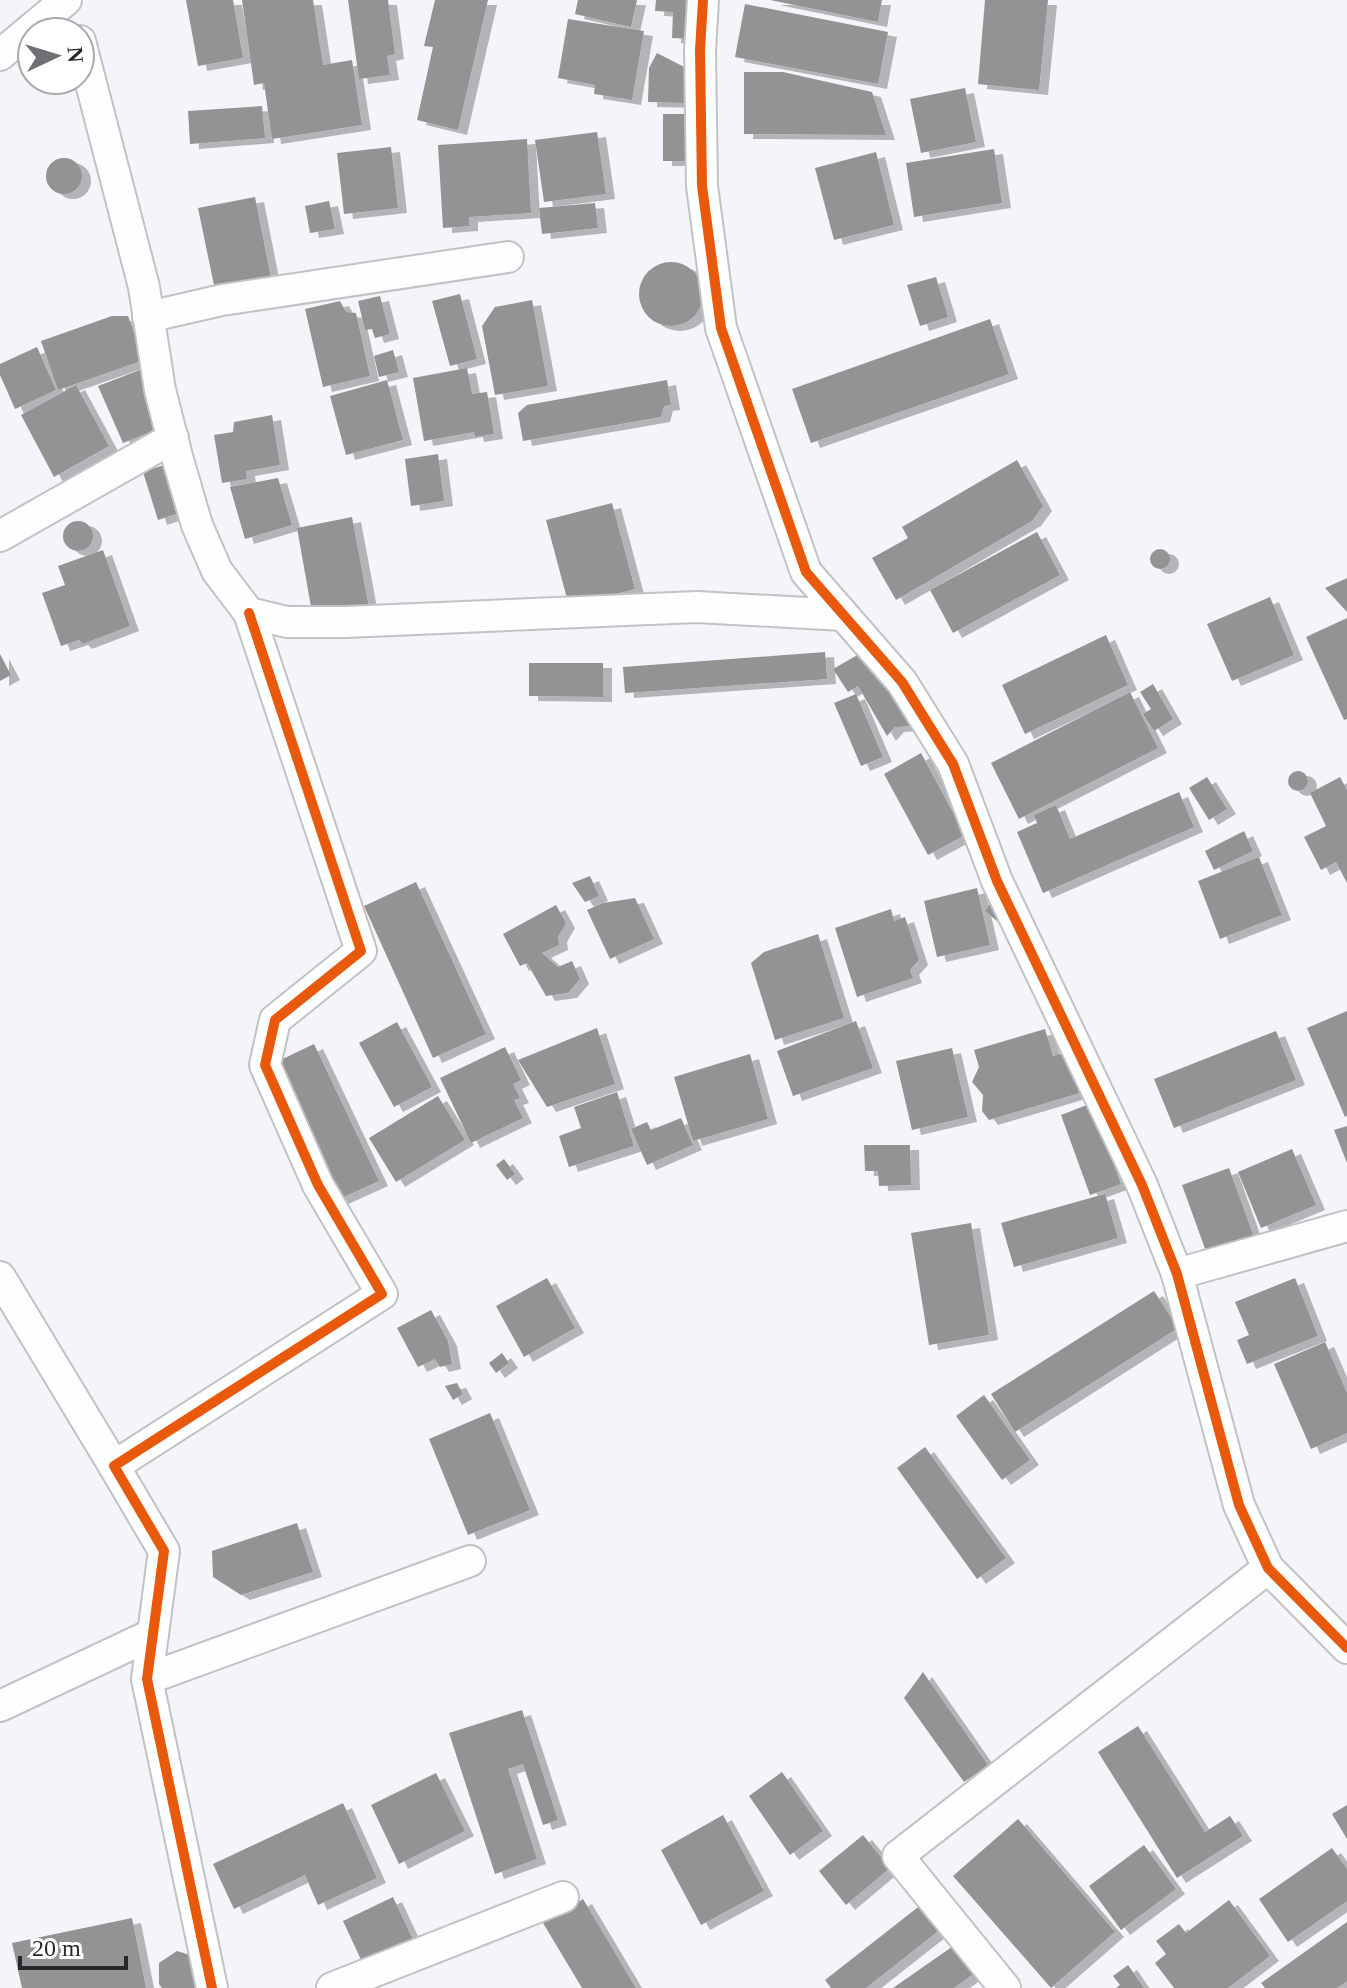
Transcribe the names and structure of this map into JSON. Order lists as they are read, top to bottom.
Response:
{
  "scale_bar": "20 m",
  "north": "right"
}
